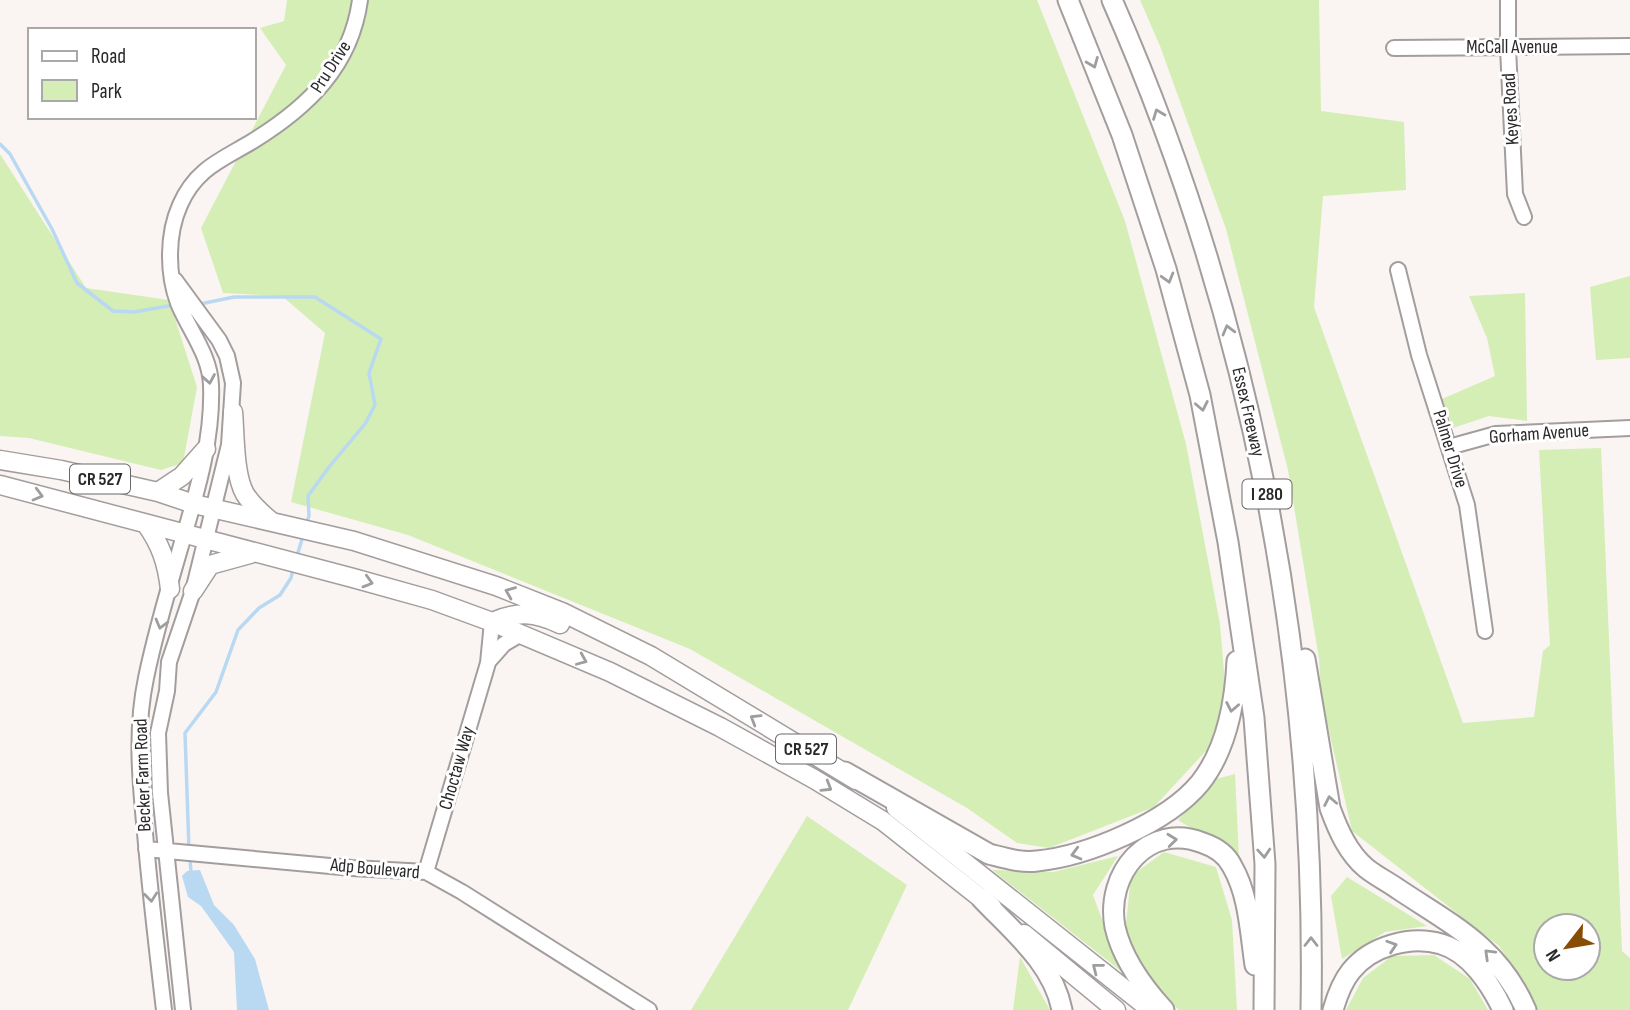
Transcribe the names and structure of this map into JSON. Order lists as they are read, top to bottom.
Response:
{
  "streets": {
    "highway": ["Essex Freeway", "I 280"],
    "main road": ["CR 527"],
    "street": [
      "McCall Avenue",
      "Pru Drive",
      "Keyes Road",
      "Gorham Avenue",
      "Palmer Drive",
      "Choctaw Way",
      "Becker Farm Road",
      "Adp Boulevard"
    ]
  },
  "crossings": [
    ["McCall Avenue", "Keyes Road"],
    ["Pru Drive", "CR 527"],
    ["Pru Drive", "Becker Farm Road"],
    ["Gorham Avenue", "Palmer Drive"],
    ["CR 527", "Choctaw Way"],
    ["CR 527", "Becker Farm Road"],
    ["Choctaw Way", "Adp Boulevard"],
    ["Becker Farm Road", "Adp Boulevard"]
  ],
  "legend": ["Road", "Park"],
  "north": "bottom left"
}
